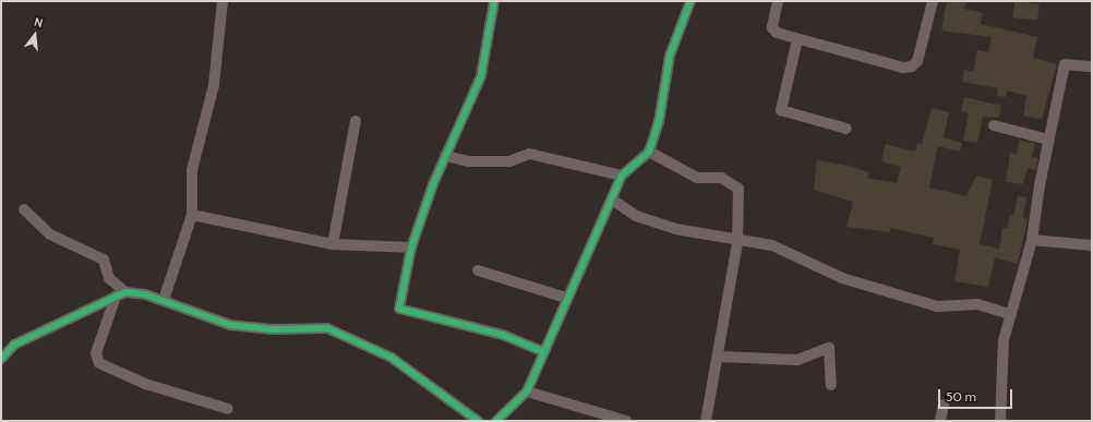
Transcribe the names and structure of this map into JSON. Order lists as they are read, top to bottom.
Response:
{
  "scale_bar": "50 m",
  "north": "top"
}
